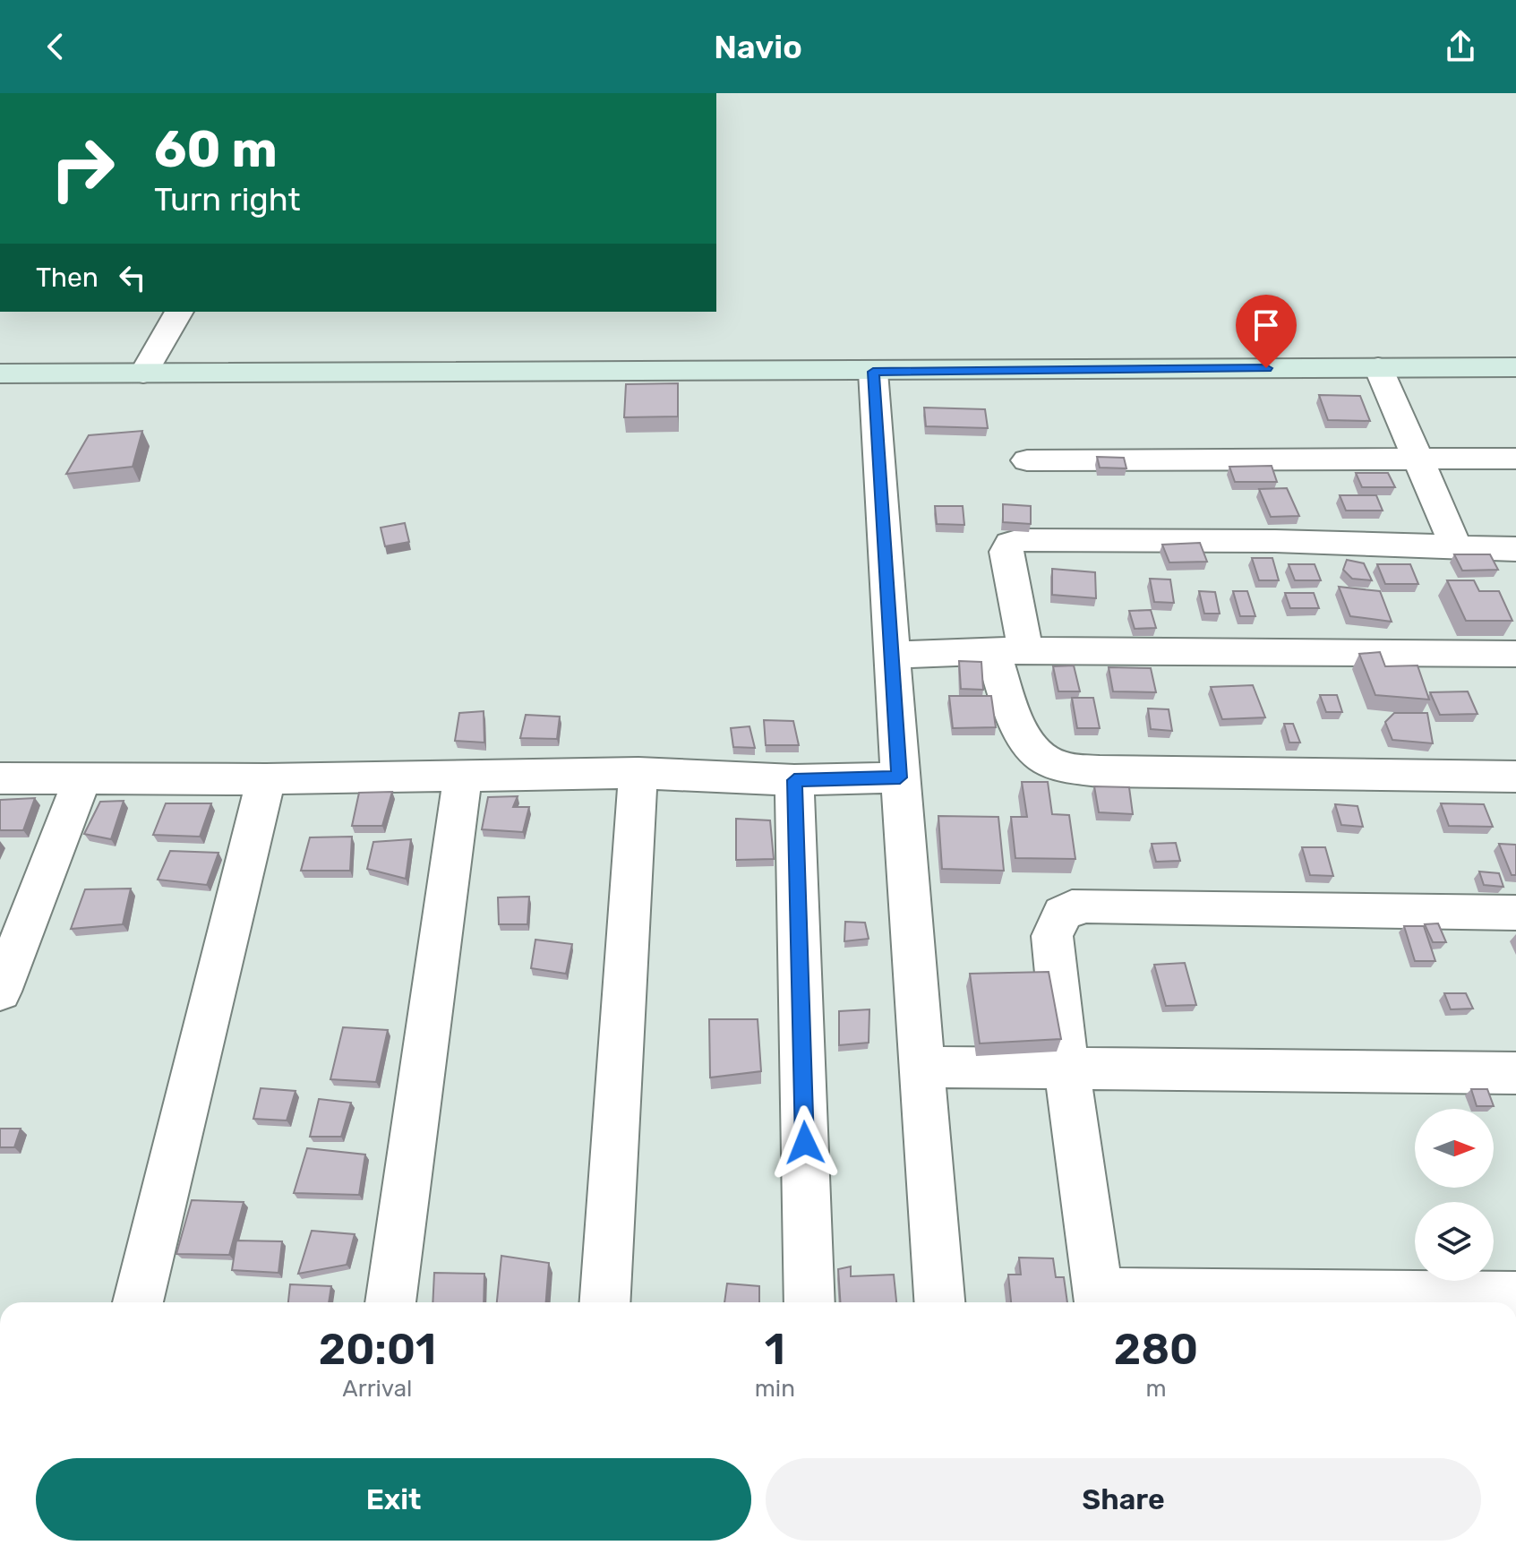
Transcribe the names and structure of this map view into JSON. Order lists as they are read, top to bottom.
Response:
{
  "north": "right",
  "page": {
    "header": "Navio",
    "turn": ["60 m", "Turn right"],
    "then": "Then",
    "eta": [
      "20:01",
      "Arrival",
      "1",
      "min",
      "280",
      "m"
    ],
    "buttons": ["Exit", "Share"]
  }
}
